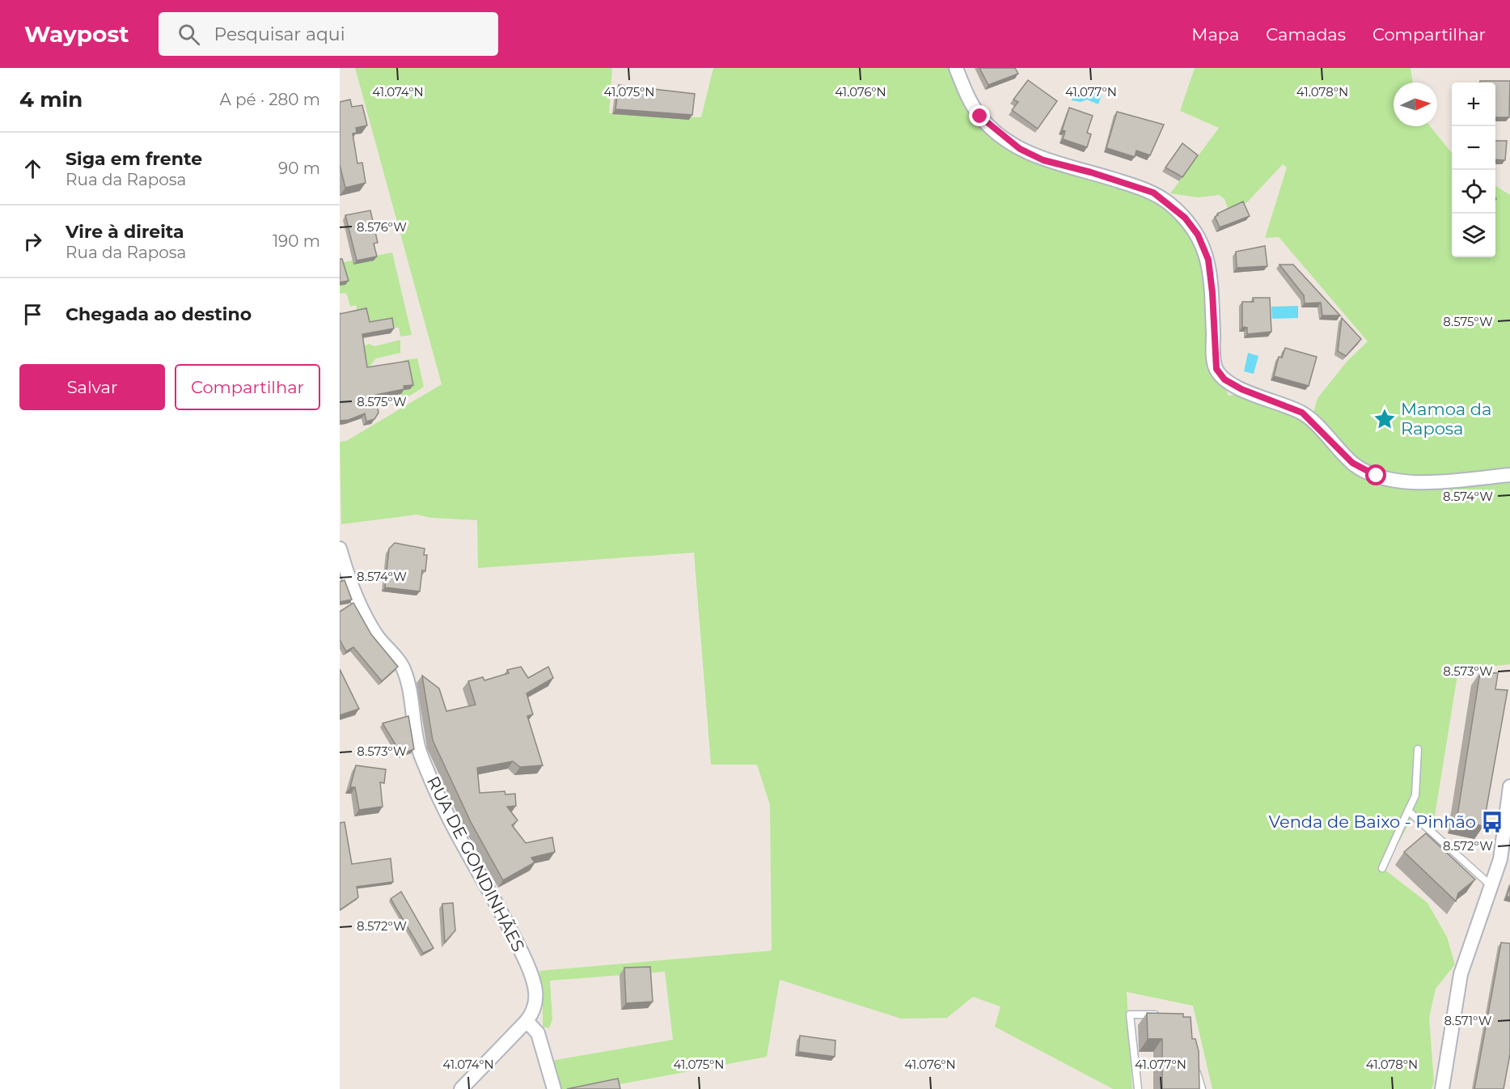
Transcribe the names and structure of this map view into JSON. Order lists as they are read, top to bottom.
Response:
{
  "streets": {
    "street": ["RUA DE GONDINHÃES"]
  },
  "places": {
    "place": ["Mamoa da Raposa"],
    "bus stop": ["Venda de Baixo - Pinhão"]
  },
  "north": "right",
  "page": {
    "header": "Waypost",
    "search": "Pesquisar aqui",
    "nav": ["Mapa", "Camadas", "Compartilhar"],
    "heading": ["4 min", "A pé · 280 m"],
    "map_buttons": ["+", "−"],
    "list": [
      ["Siga em frente", "Rua da Raposa", "90 m"],
      ["Vire à direita", "Rua da Raposa", "190 m"],
      "Chegada ao destino"
    ],
    "buttons": ["Salvar", "Compartilhar"]
  },
  "coordinates": [
    "41.074°N",
    "41.075°N",
    "41.076°N",
    "41.077°N",
    "41.078°N",
    "8.576°W",
    "8.575°W",
    "8.574°W",
    "8.573°W",
    "8.572°W",
    "8.571°W"
  ]
}
